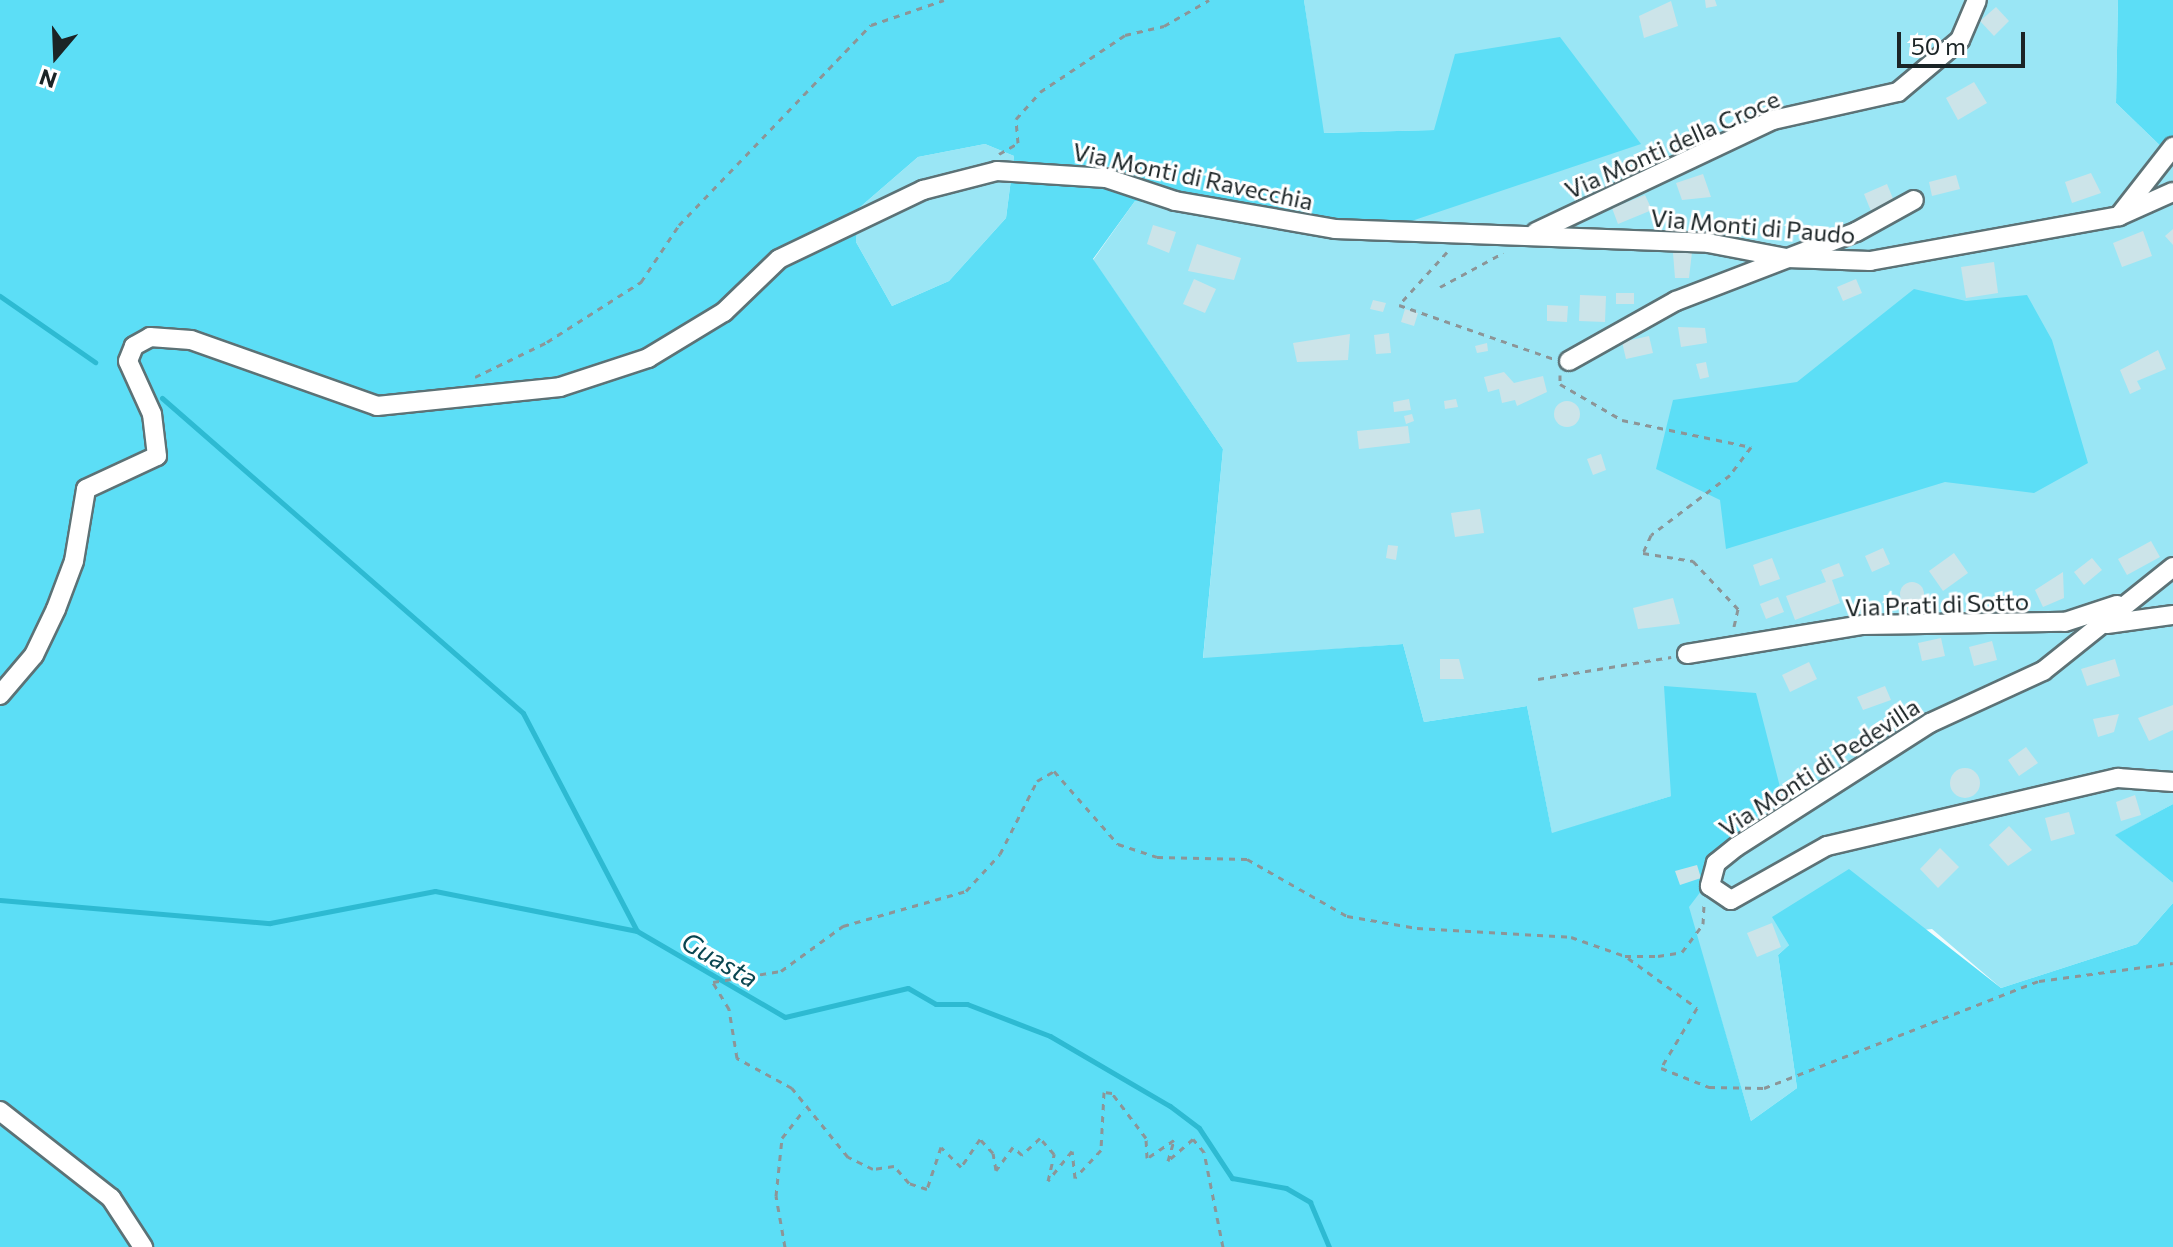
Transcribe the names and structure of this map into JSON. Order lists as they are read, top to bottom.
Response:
{
  "streets": {
    "street": [
      "Via Monti della Croce",
      "Via Monti di Ravecchia",
      "Via Monti di Paudo",
      "Via Prati di Sotto",
      "Via Monti di Pedevilla"
    ]
  },
  "crossings": [
    ["Via Monti della Croce", "Via Monti di Paudo"],
    ["Via Monti di Ravecchia", "Via Monti di Paudo"],
    ["Via Prati di Sotto", "Via Monti di Pedevilla"]
  ],
  "water": ["Guasta"],
  "scale_bar": "50 m",
  "north": "bottom"
}
